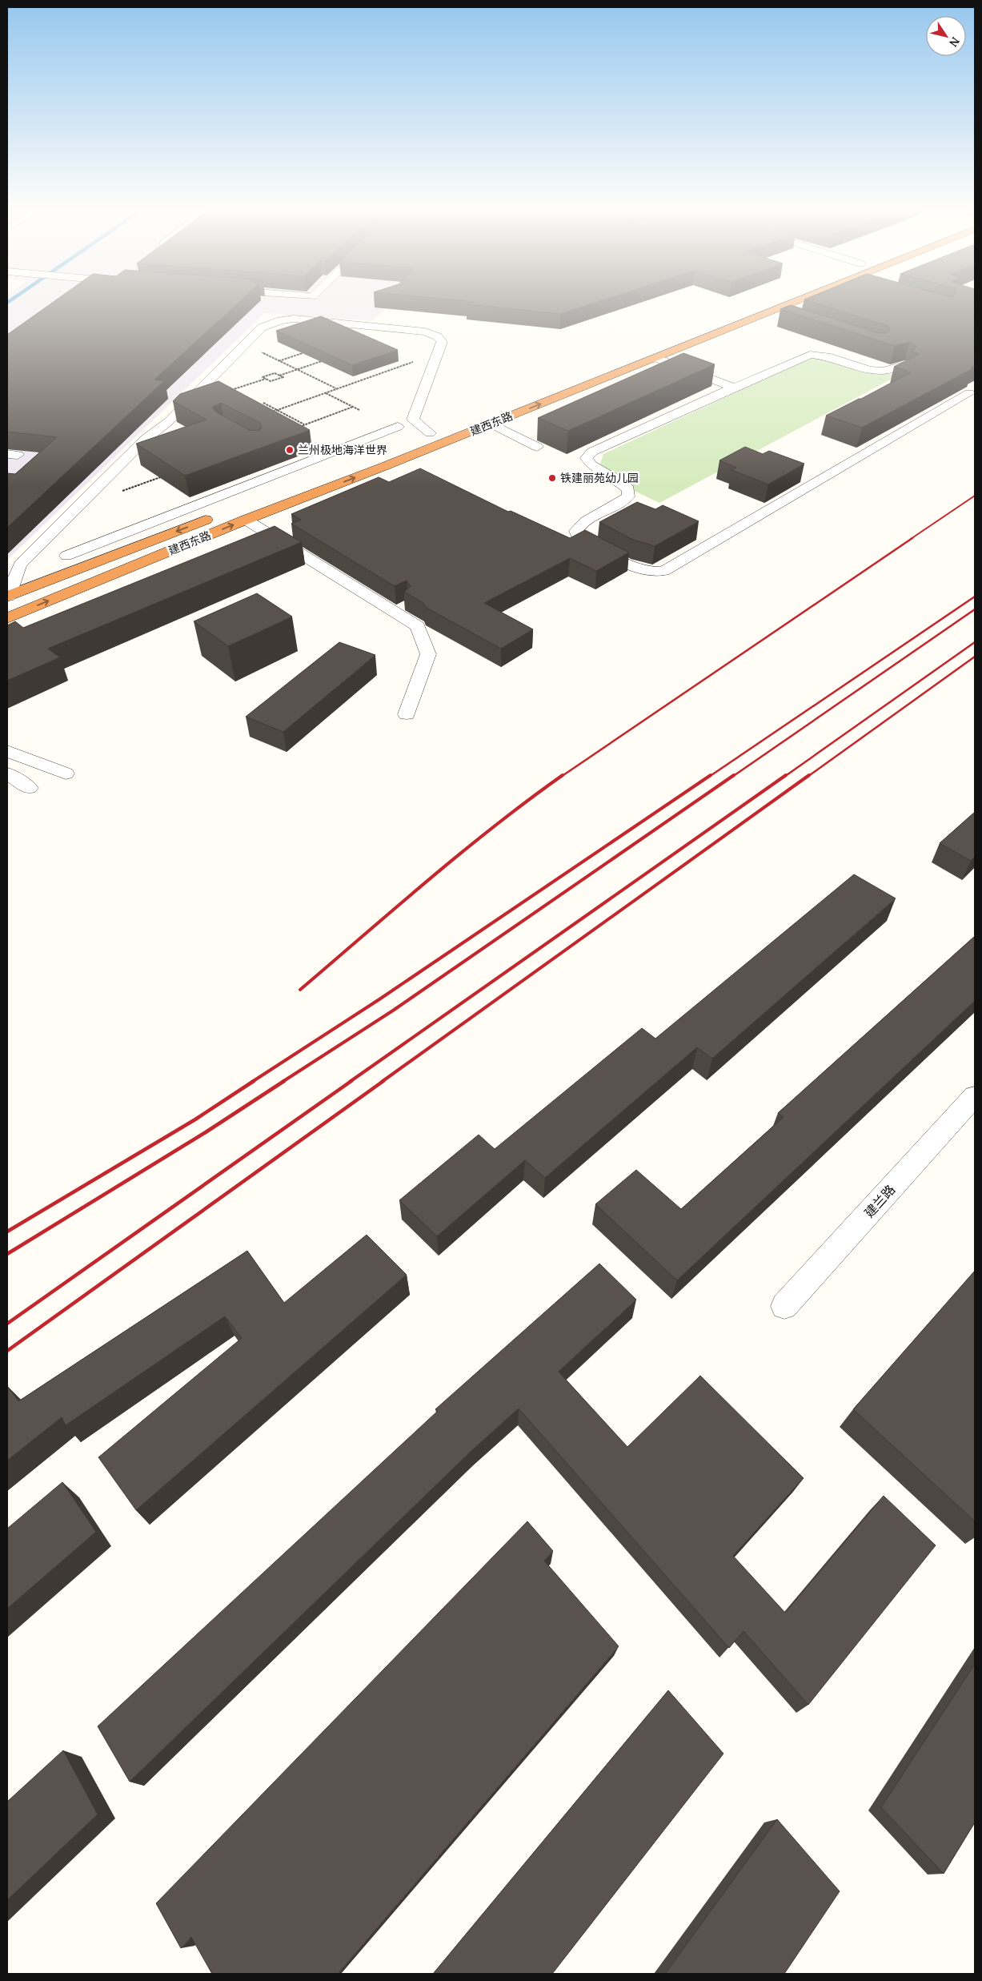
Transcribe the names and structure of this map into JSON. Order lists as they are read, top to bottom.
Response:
{
  "streets": {
    "highway": ["建西东路"],
    "street": ["建兰路"]
  },
  "places": ["兰州极地海洋世界", "铁建丽苑幼儿园"],
  "north": "bottom right"
}
